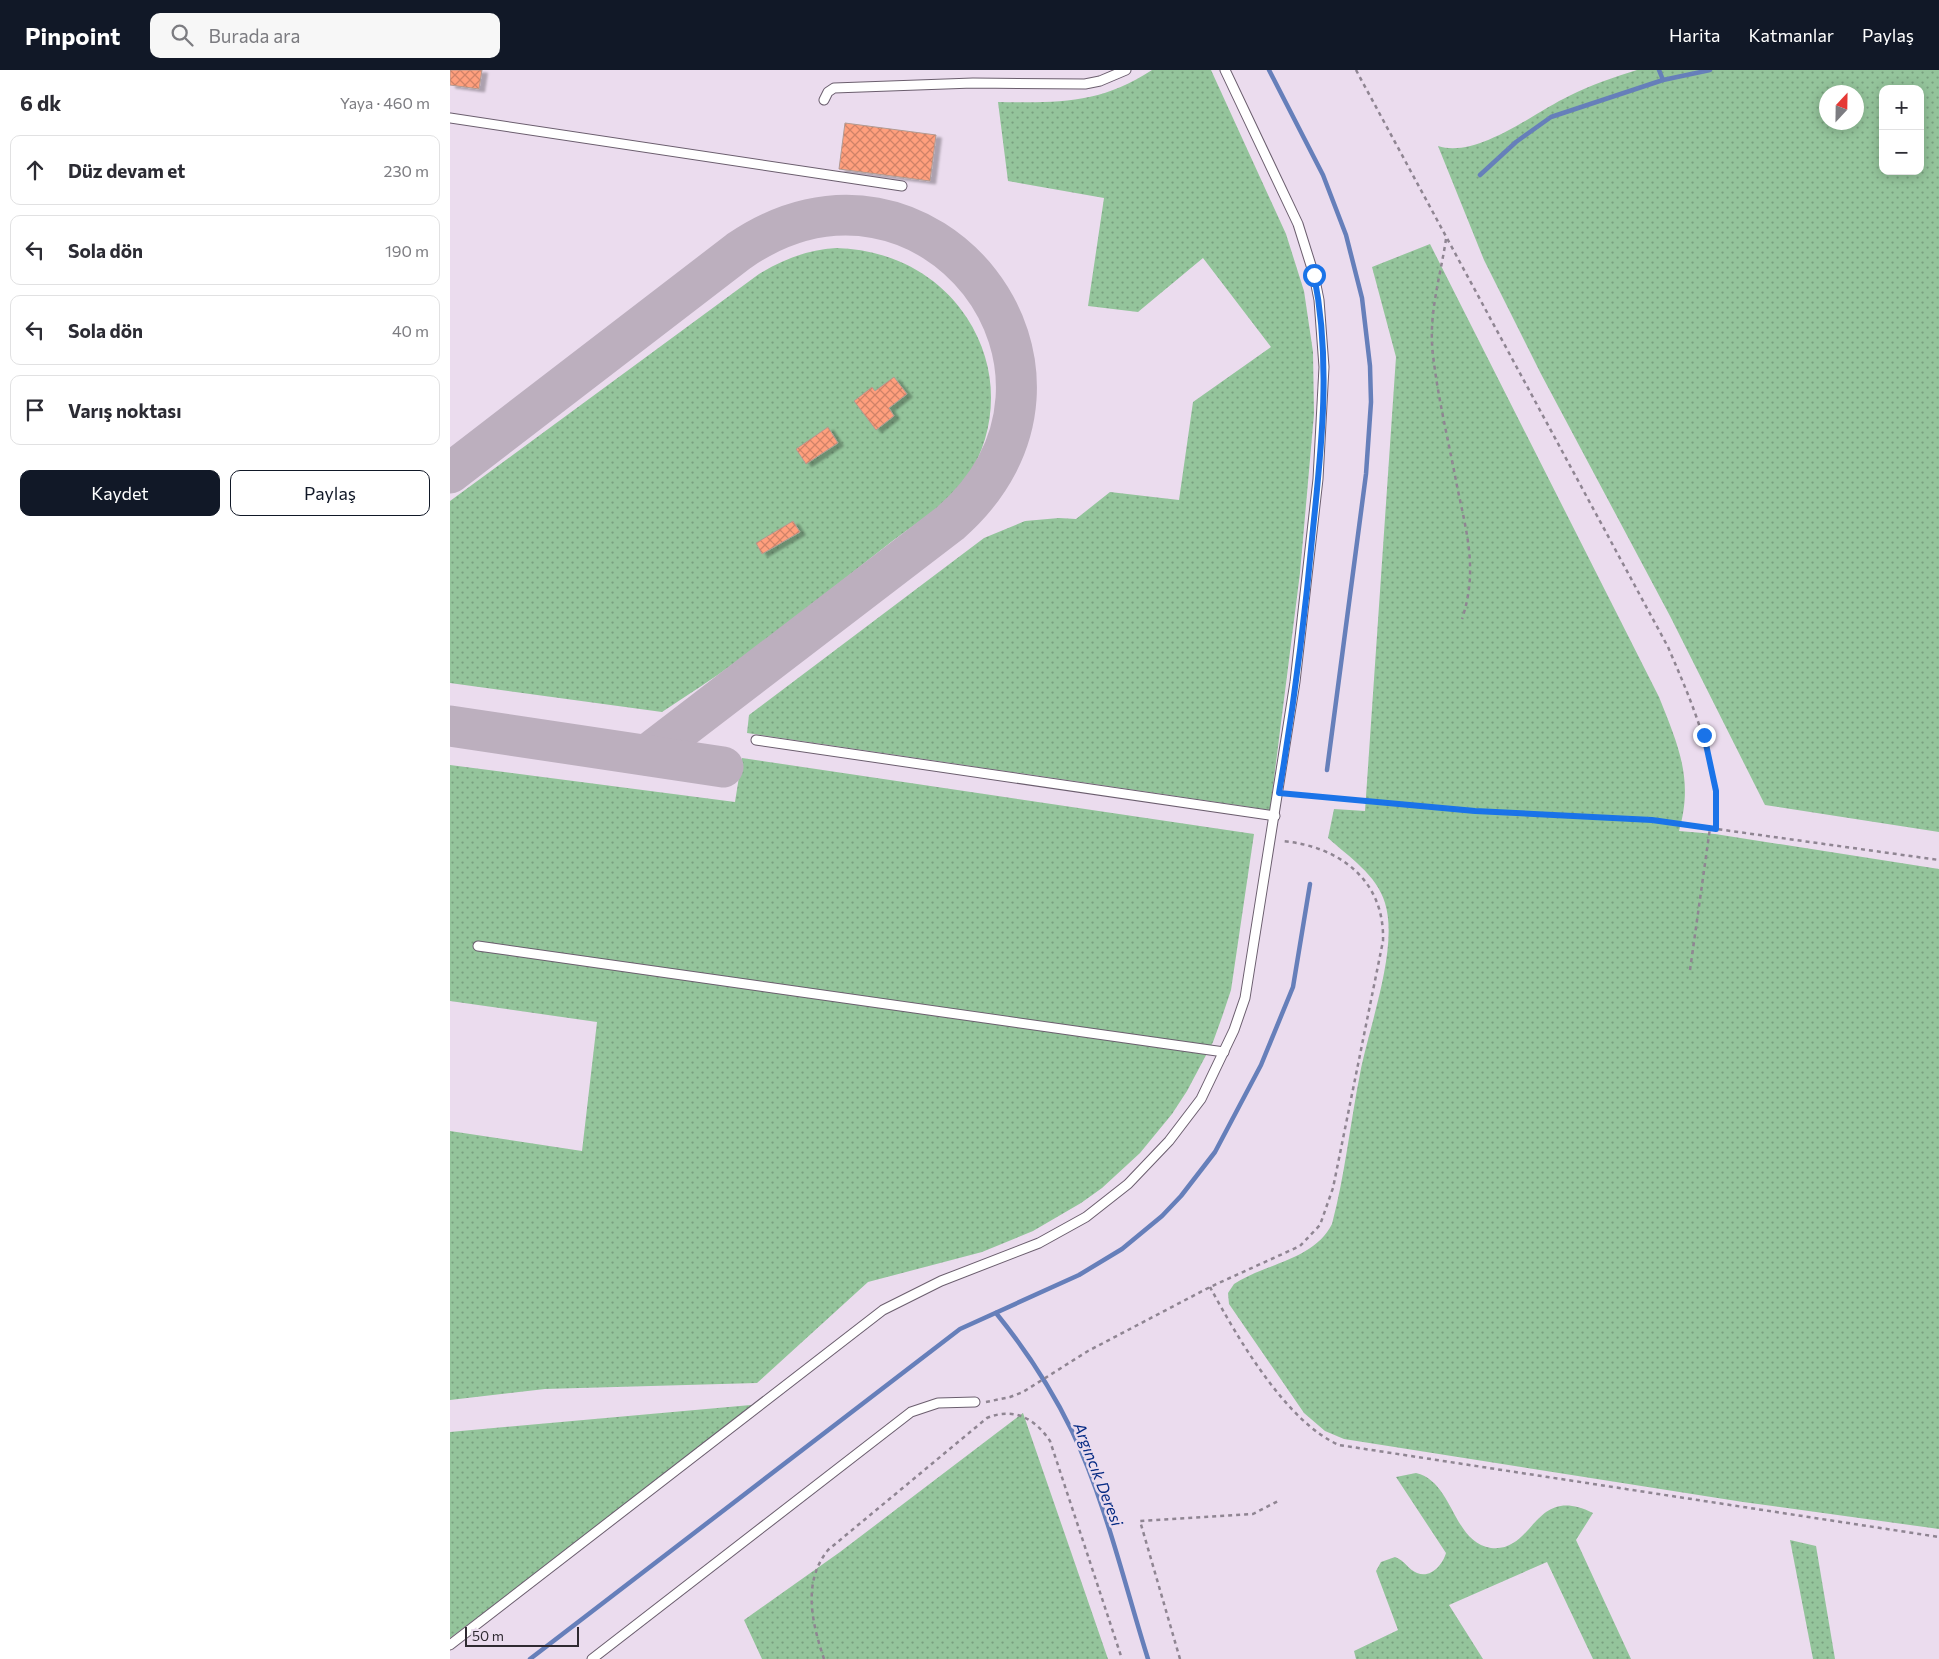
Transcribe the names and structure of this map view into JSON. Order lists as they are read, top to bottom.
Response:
{
  "water": ["Argıncık Deresi"],
  "scale_bar": "50 m",
  "north": "top",
  "page": {
    "header": "Pinpoint",
    "search": "Burada ara",
    "nav": ["Harita", "Katmanlar", "Paylaş"],
    "heading": ["6 dk", "Yaya · 460 m"],
    "map_buttons": ["+", "−"],
    "list": [
      ["Düz devam et", "230 m"],
      ["Sola dön", "190 m"],
      ["Sola dön", "40 m"],
      "Varış noktası"
    ],
    "buttons": ["Kaydet", "Paylaş"],
    "scale": "50 m"
  }
}
